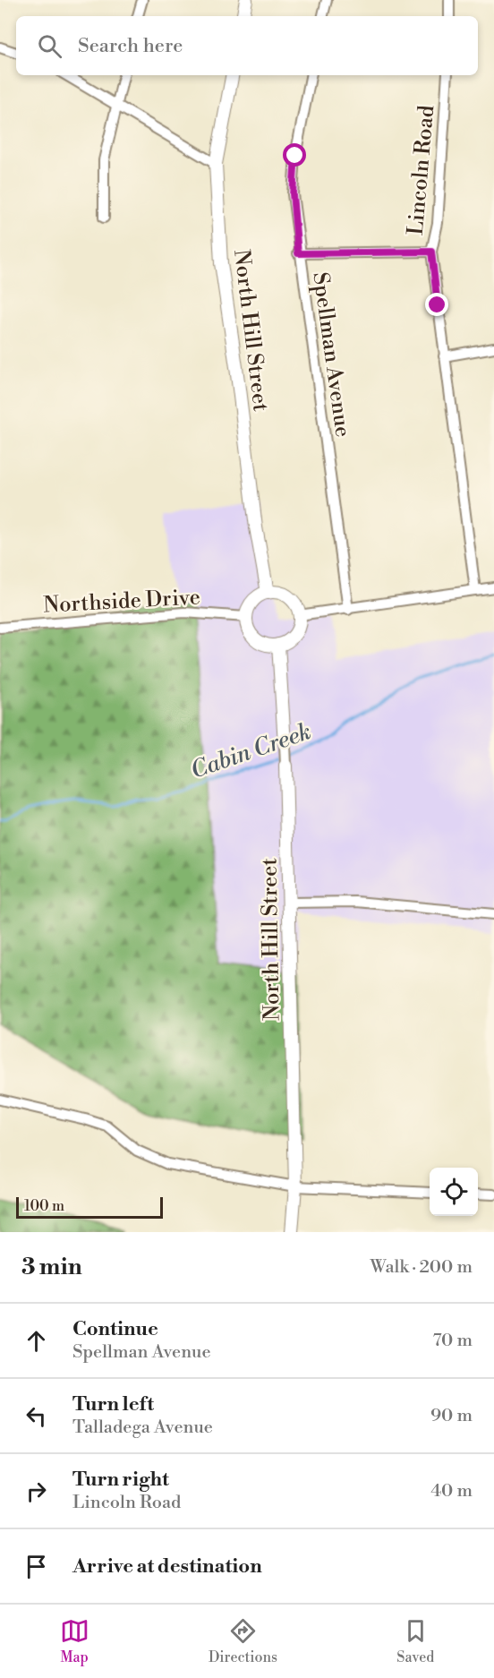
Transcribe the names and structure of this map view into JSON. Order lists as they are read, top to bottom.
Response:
{
  "streets": {
    "street": [
      "Lincoln Road",
      "North Hill Street",
      "Spellman Avenue",
      "Northside Drive"
    ]
  },
  "crossings": [
    ["North Hill Street", "Northside Drive"]
  ],
  "water": ["Cabin Creek"],
  "scale_bar": "100 m",
  "page": {
    "search": "Search here",
    "scale": "100 m",
    "heading": ["3 min", "Walk · 200 m"],
    "list": [
      ["Continue", "Spellman Avenue", "70 m"],
      ["Turn left", "Talladega Avenue", "90 m"],
      ["Turn right", "Lincoln Road", "40 m"],
      "Arrive at destination"
    ],
    "nav": ["Map", "Directions", "Saved"]
  }
}
